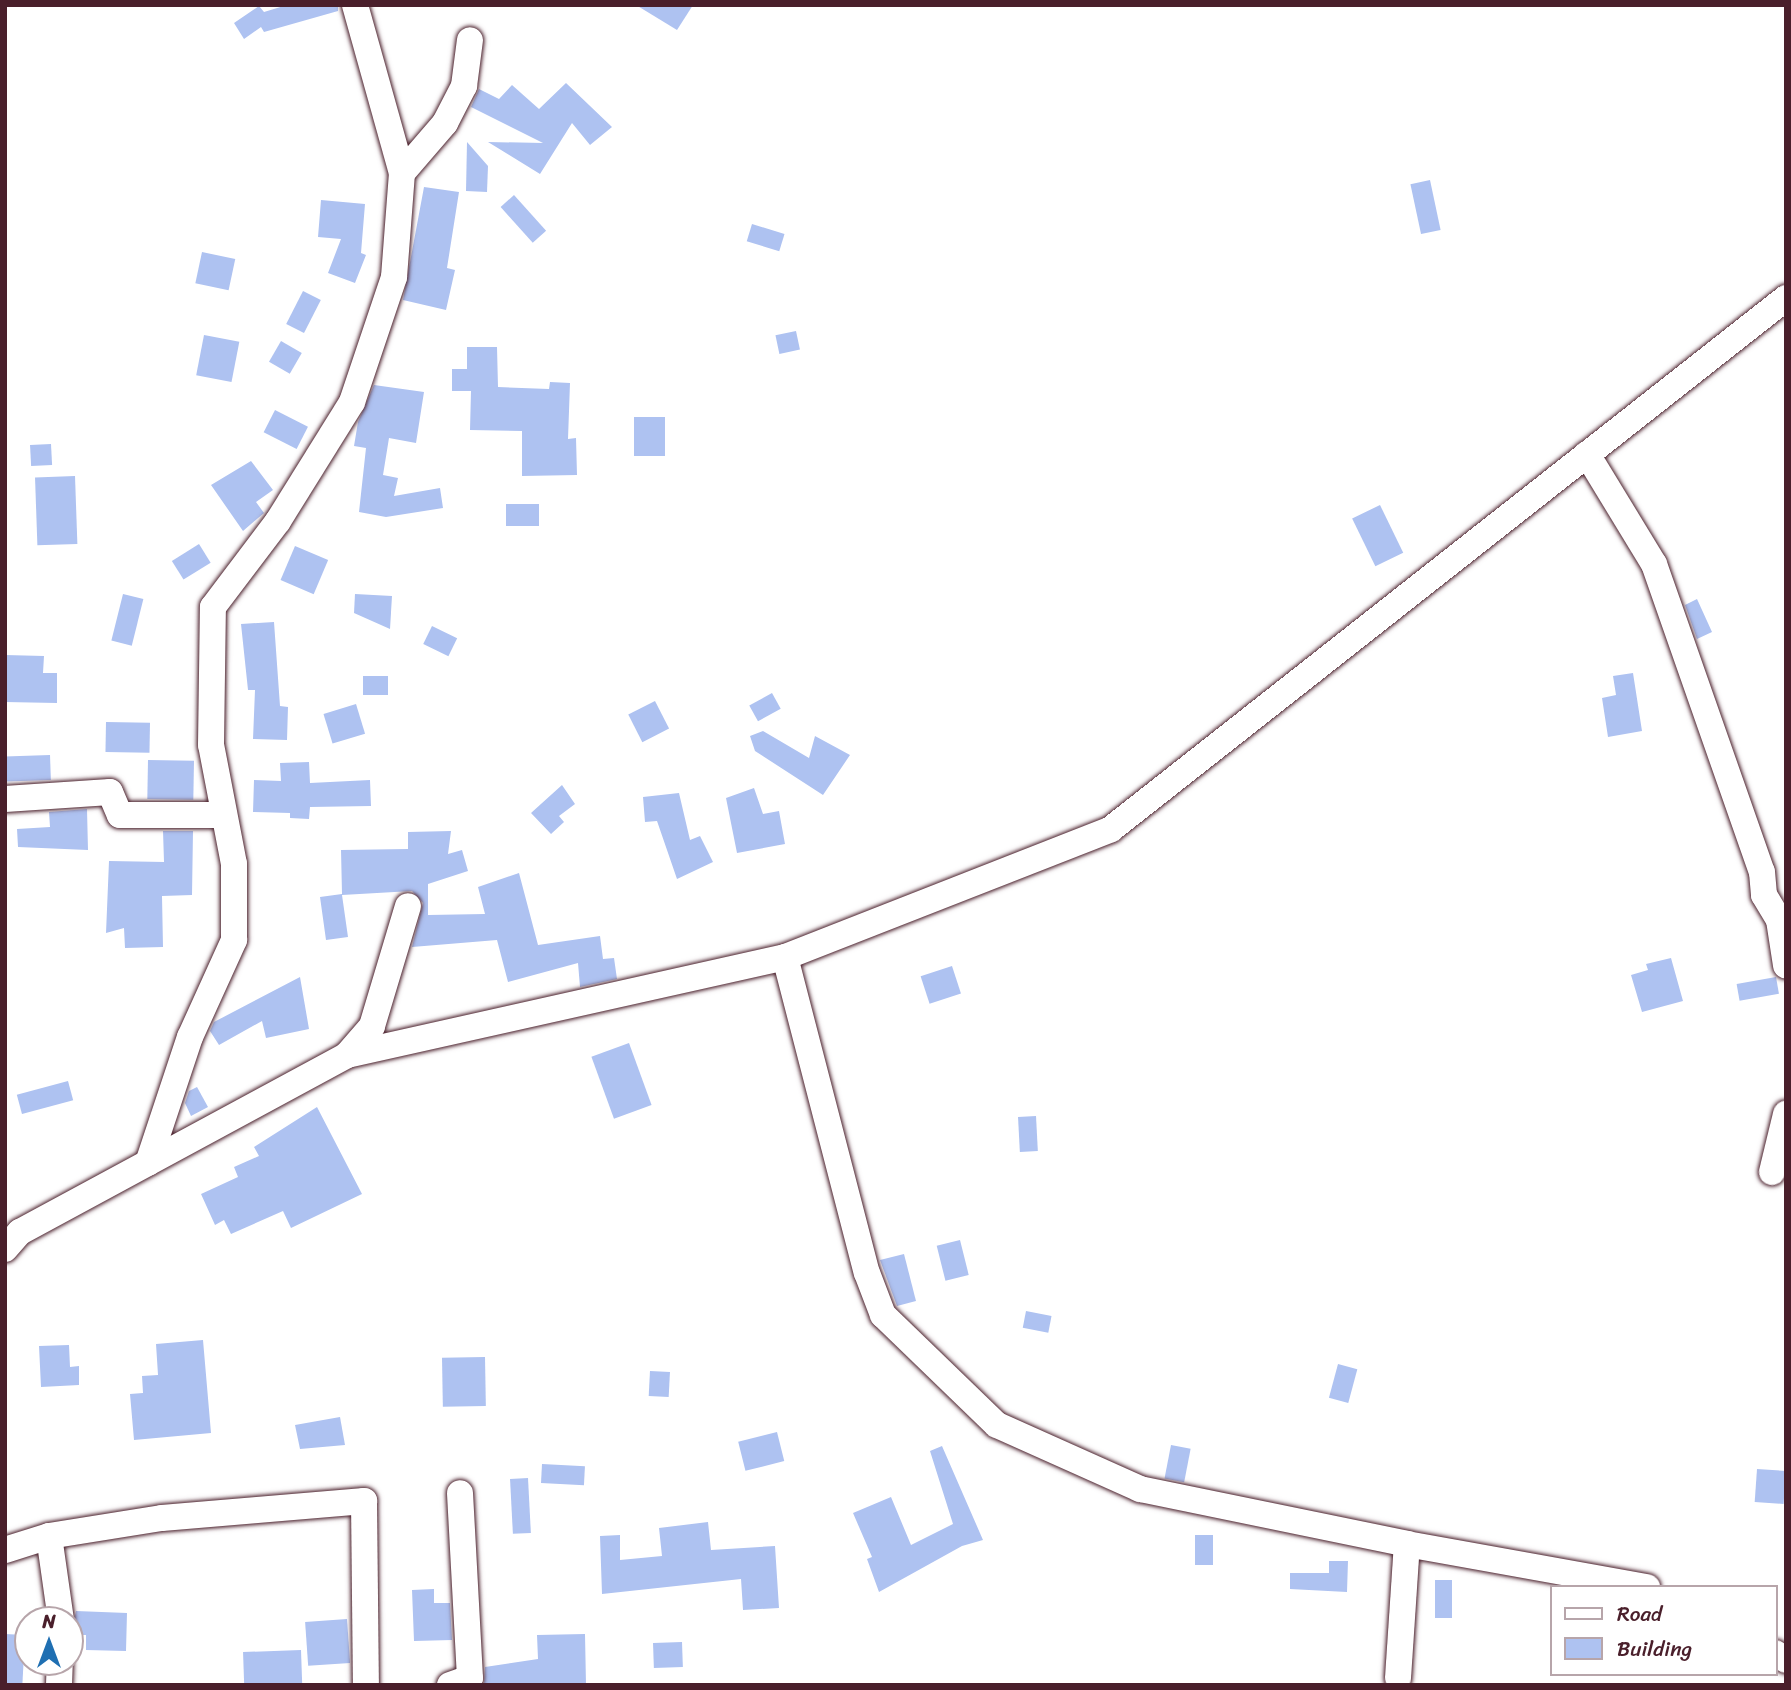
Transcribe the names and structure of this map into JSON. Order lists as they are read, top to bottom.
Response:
{
  "legend": ["Road", "Building"],
  "north": "top"
}
